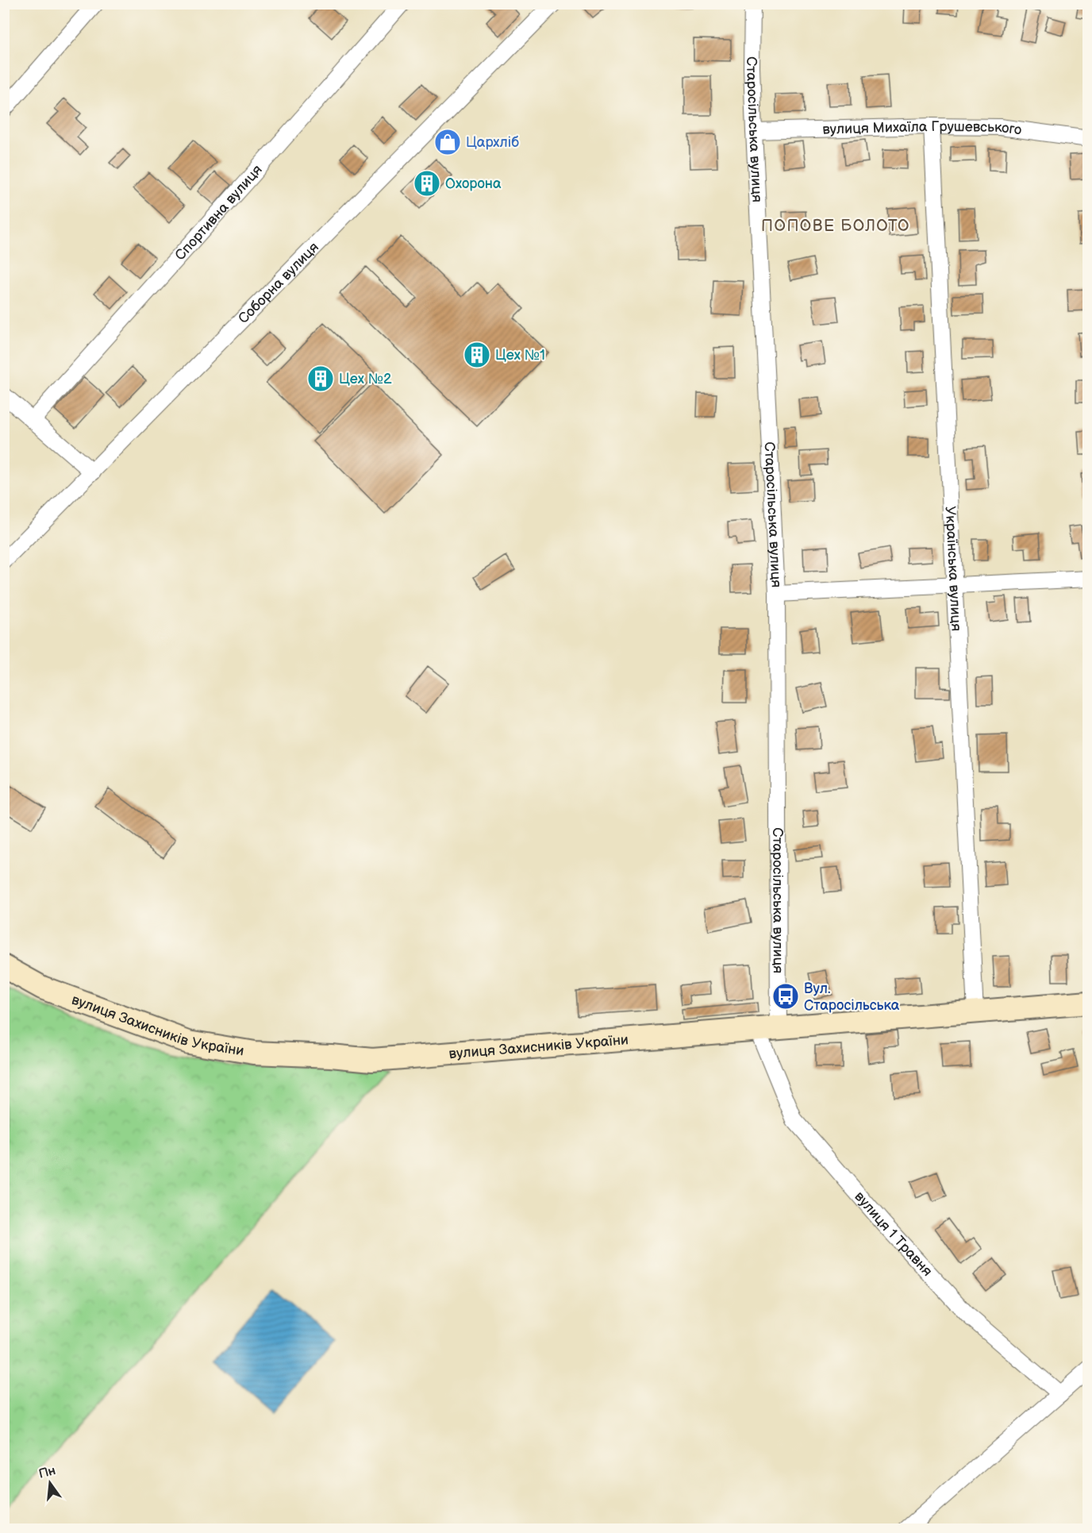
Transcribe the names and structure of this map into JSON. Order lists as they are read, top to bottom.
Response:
{
  "streets": {
    "street": [
      "Старосільська вулиця",
      "вулиця Михаїла Грушевського",
      "Спортивна вулиця",
      "Соборна вулиця",
      "Українська вулиця",
      "вулиця Захисників України",
      "вулиця 1 Травня"
    ]
  },
  "crossings": [
    ["Старосільська вулиця", "вулиця Михаїла Грушевського"],
    ["Старосільська вулиця", "вулиця Захисників України"],
    ["Старосільська вулиця", "вулиця 1 Травня"],
    ["вулиця Михаїла Грушевського", "Українська вулиця"],
    ["Українська вулиця", "вулиця Захисників України"],
    ["вулиця Захисників України", "вулиця 1 Травня"]
  ],
  "districts": ["ПОПОВЕ БОЛОТО"],
  "places": {
    "shop": ["Цархліб"],
    "building": ["Охорона", "Цех №1", "Цех №2"],
    "bus stop": ["Вул. Старосільська"]
  },
  "north": "top"
}
